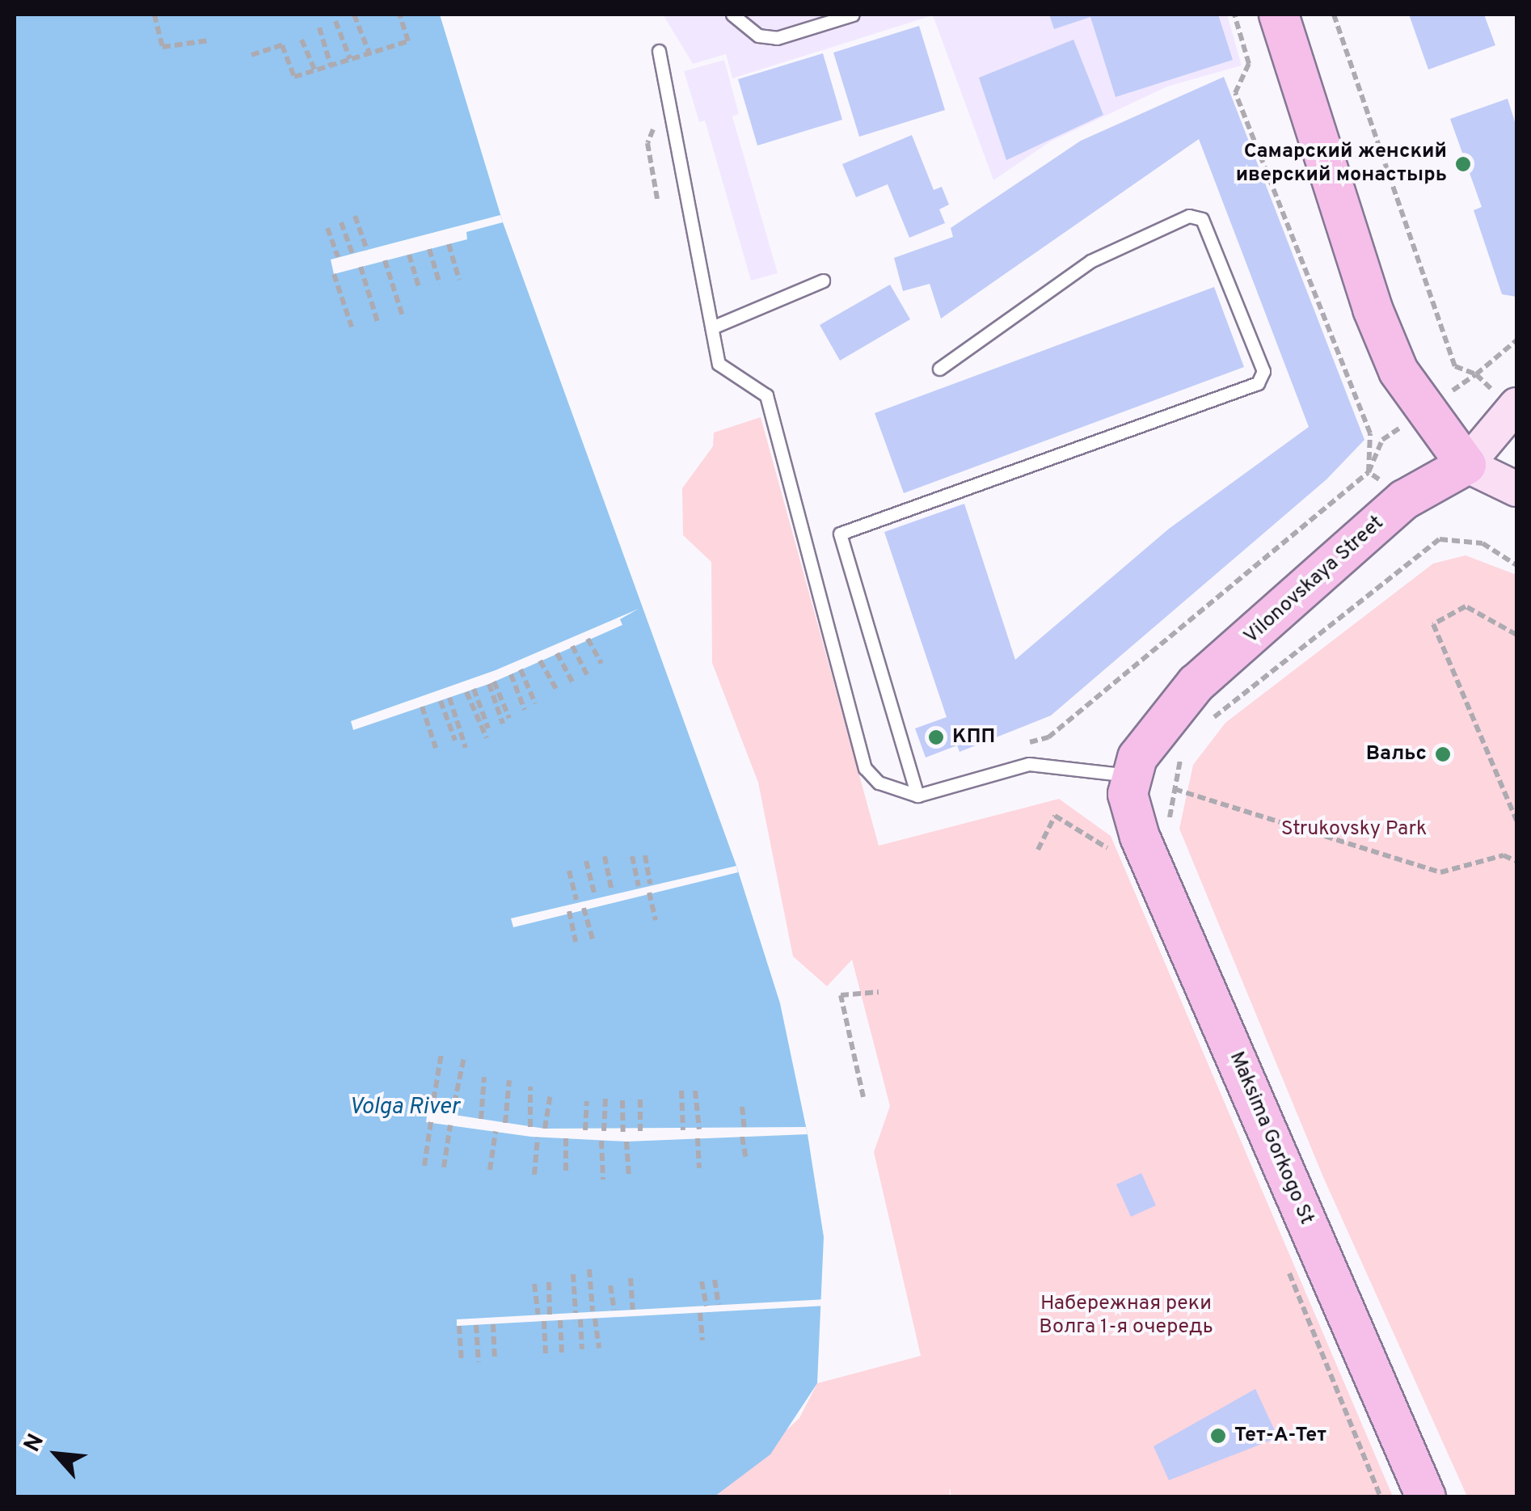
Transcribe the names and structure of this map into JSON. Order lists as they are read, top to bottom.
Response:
{
  "streets": {
    "main road": ["Vilonovskaya Street", "Maksima Gorkogo St"]
  },
  "crossings": [
    ["Vilonovskaya Street", "Maksima Gorkogo St"]
  ],
  "water": ["Volga River"],
  "parks": ["Strukovsky Park", "Набережная реки Волга 1-я очередь"],
  "places": [
    "Самарский женский иверский монастырь",
    "КПП",
    "Вальс",
    "Тет-А-Тет"
  ],
  "north": "top left"
}
